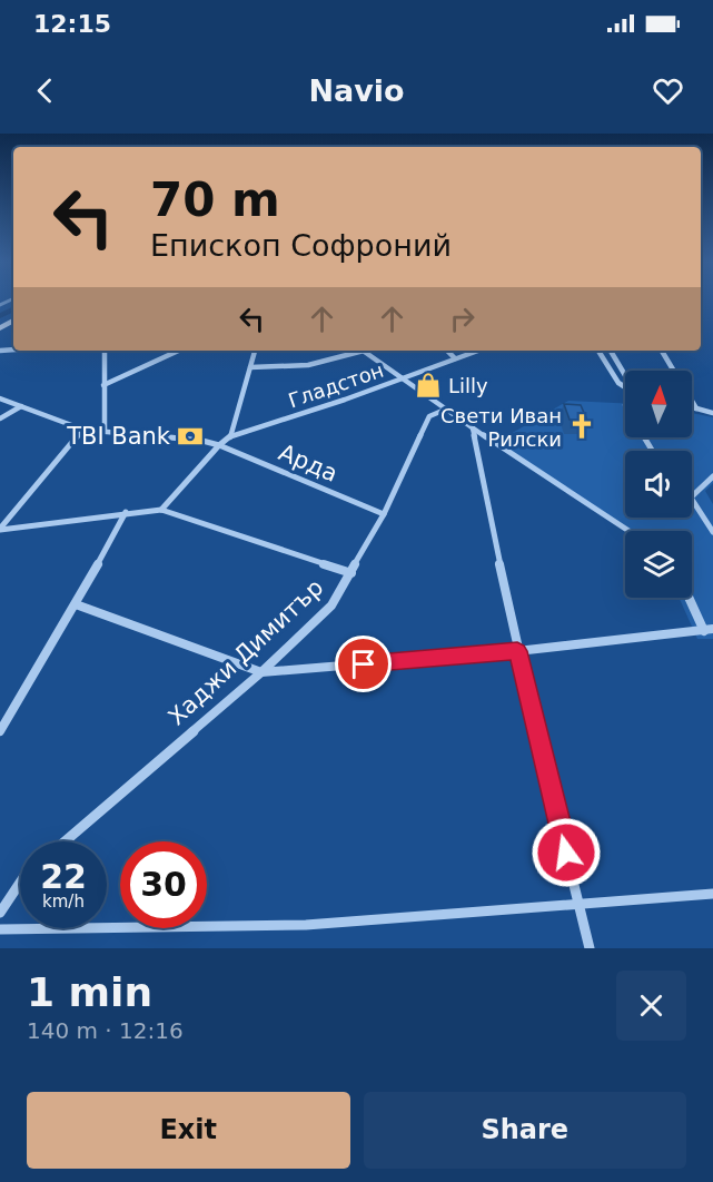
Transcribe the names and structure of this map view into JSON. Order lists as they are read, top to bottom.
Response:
{
  "streets": {
    "street": ["Гладстон", "Арда", "Хаджи Димитър"]
  },
  "crossings": [
    ["Гладстон", "Арда"],
    ["Арда", "Хаджи Димитър"]
  ],
  "places": {
    "shop": ["Lilly"],
    "church": ["Свети Иван Рилски"],
    "bank": ["TBI Bank"]
  },
  "north": "top",
  "page": {
    "status": "12:15",
    "header": "Navio",
    "turn": ["70 m", "Епископ Софроний"],
    "speed": "22 km/h",
    "limit": "30",
    "heading": ["1 min", "140 m · 12:16"],
    "buttons": ["Exit", "Share"]
  }
}
